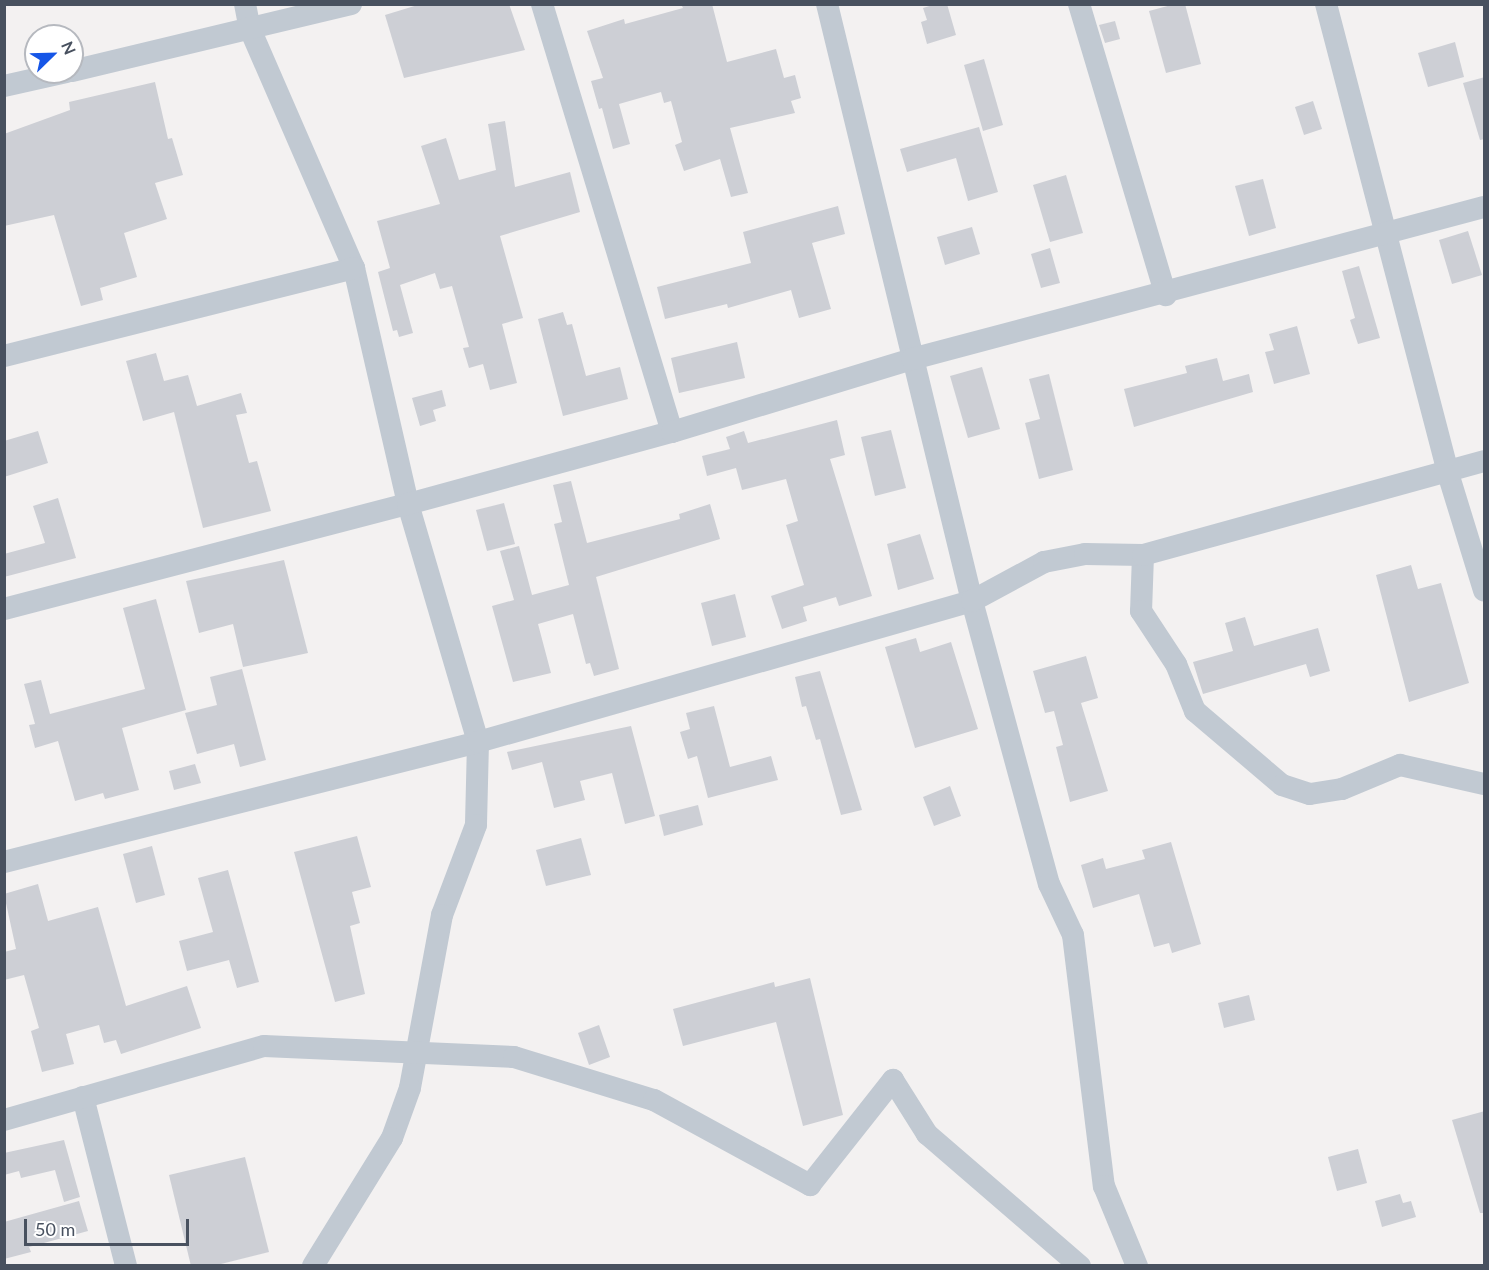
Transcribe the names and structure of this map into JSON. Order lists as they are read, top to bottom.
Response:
{
  "scale_bar": "50 m",
  "north": "top right"
}
